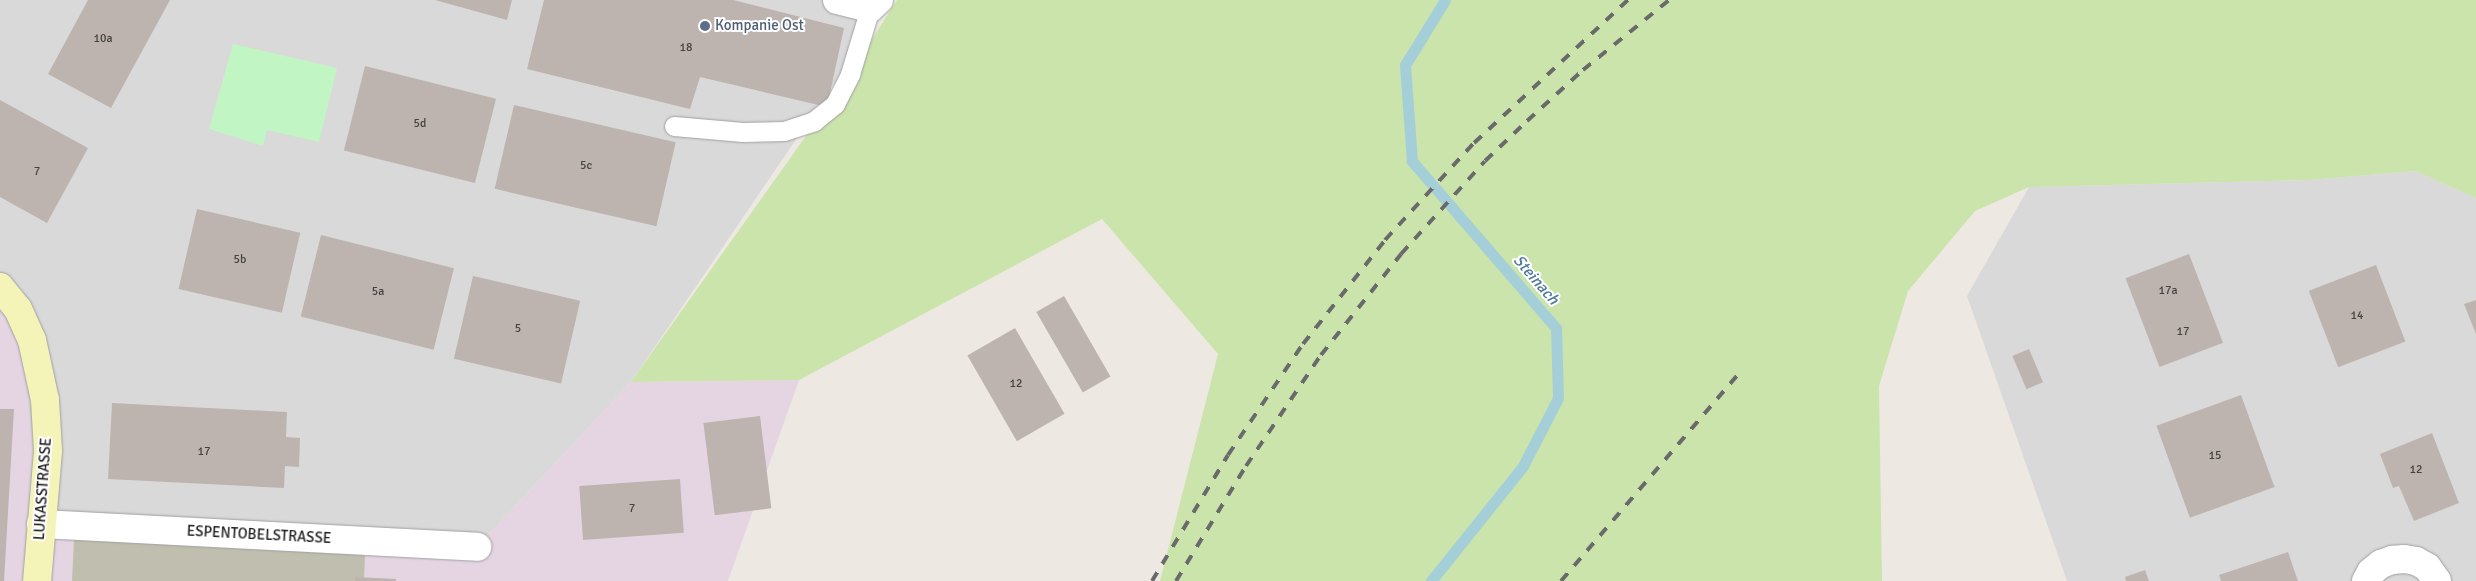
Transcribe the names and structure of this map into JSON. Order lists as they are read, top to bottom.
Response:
{
  "streets": {
    "main road": ["LUKASSTRASSE"],
    "street": ["ESPENTOBELSTRASSE"]
  },
  "crossings": [
    ["LUKASSTRASSE", "ESPENTOBELSTRASSE"]
  ],
  "water": ["Steinach"],
  "places": ["Kompanie Ost"],
  "house_numbers": [
    "10a",
    "18",
    "5d",
    "5c",
    "7",
    "5b",
    "17a",
    "5a",
    "14",
    "5",
    "17",
    "12",
    "17",
    "15",
    "12",
    "7"
  ]
}
